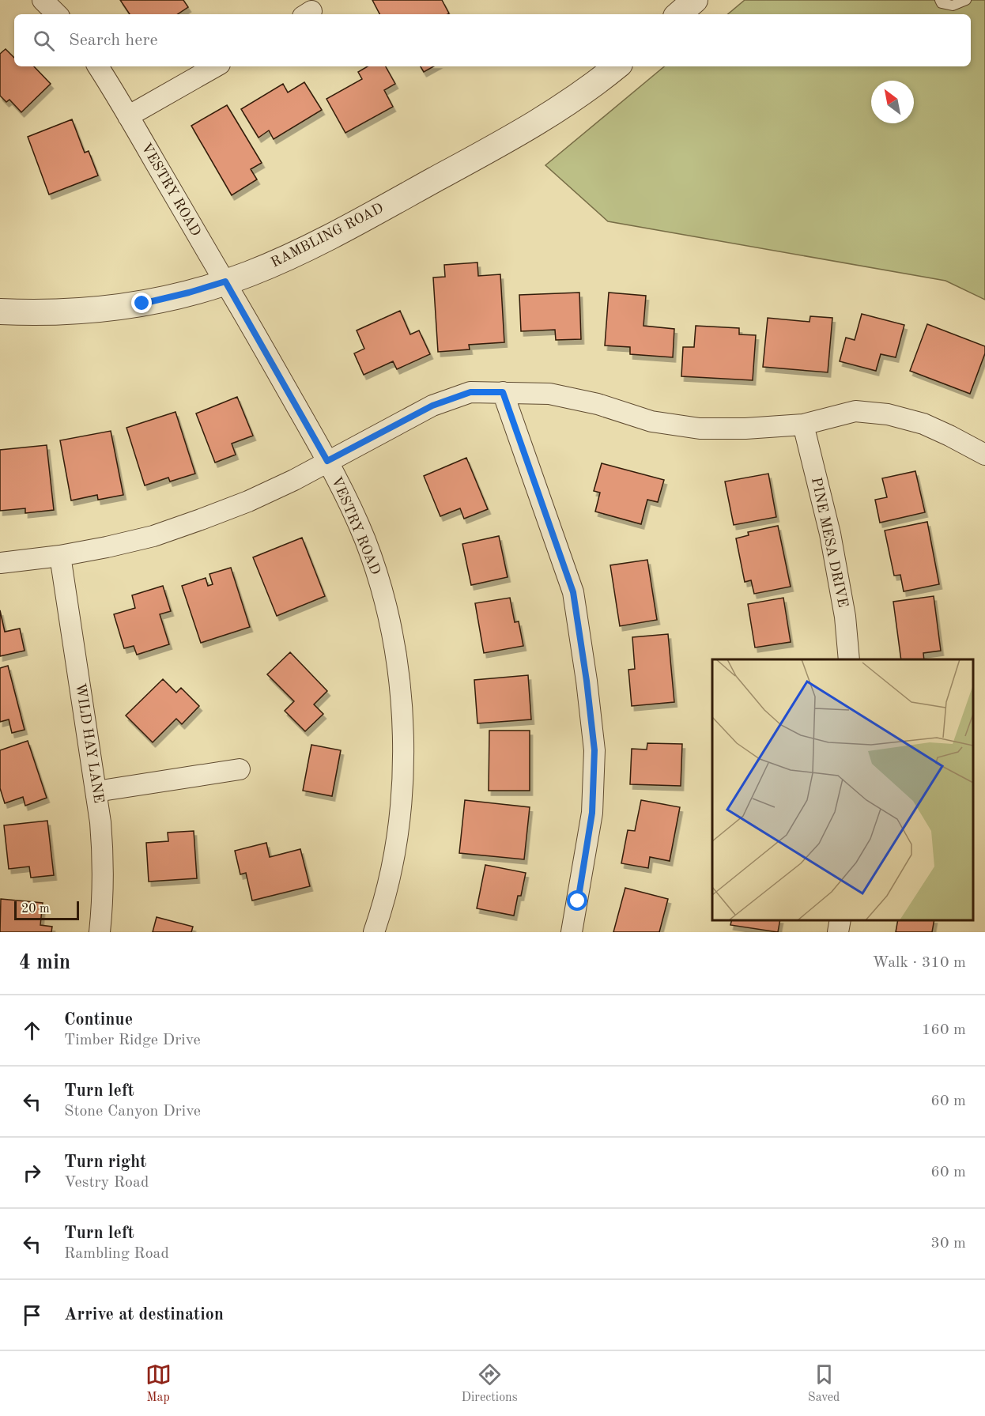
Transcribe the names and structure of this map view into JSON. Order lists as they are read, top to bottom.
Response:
{
  "streets": {
    "street": [
      "VESTRY ROAD",
      "RAMBLING ROAD",
      "PINE MESA DRIVE",
      "WILD HAY LANE"
    ]
  },
  "crossings": [
    ["VESTRY ROAD", "RAMBLING ROAD"]
  ],
  "scale_bar": "20 m",
  "north": "top left",
  "page": {
    "search": "Search here",
    "scale": "20 m",
    "heading": ["4 min", "Walk · 310 m"],
    "list": [
      ["Continue", "Timber Ridge Drive", "160 m"],
      ["Turn left", "Stone Canyon Drive", "60 m"],
      ["Turn right", "Vestry Road", "60 m"],
      ["Turn left", "Rambling Road", "30 m"],
      "Arrive at destination"
    ],
    "nav": ["Map", "Directions", "Saved"]
  }
}
